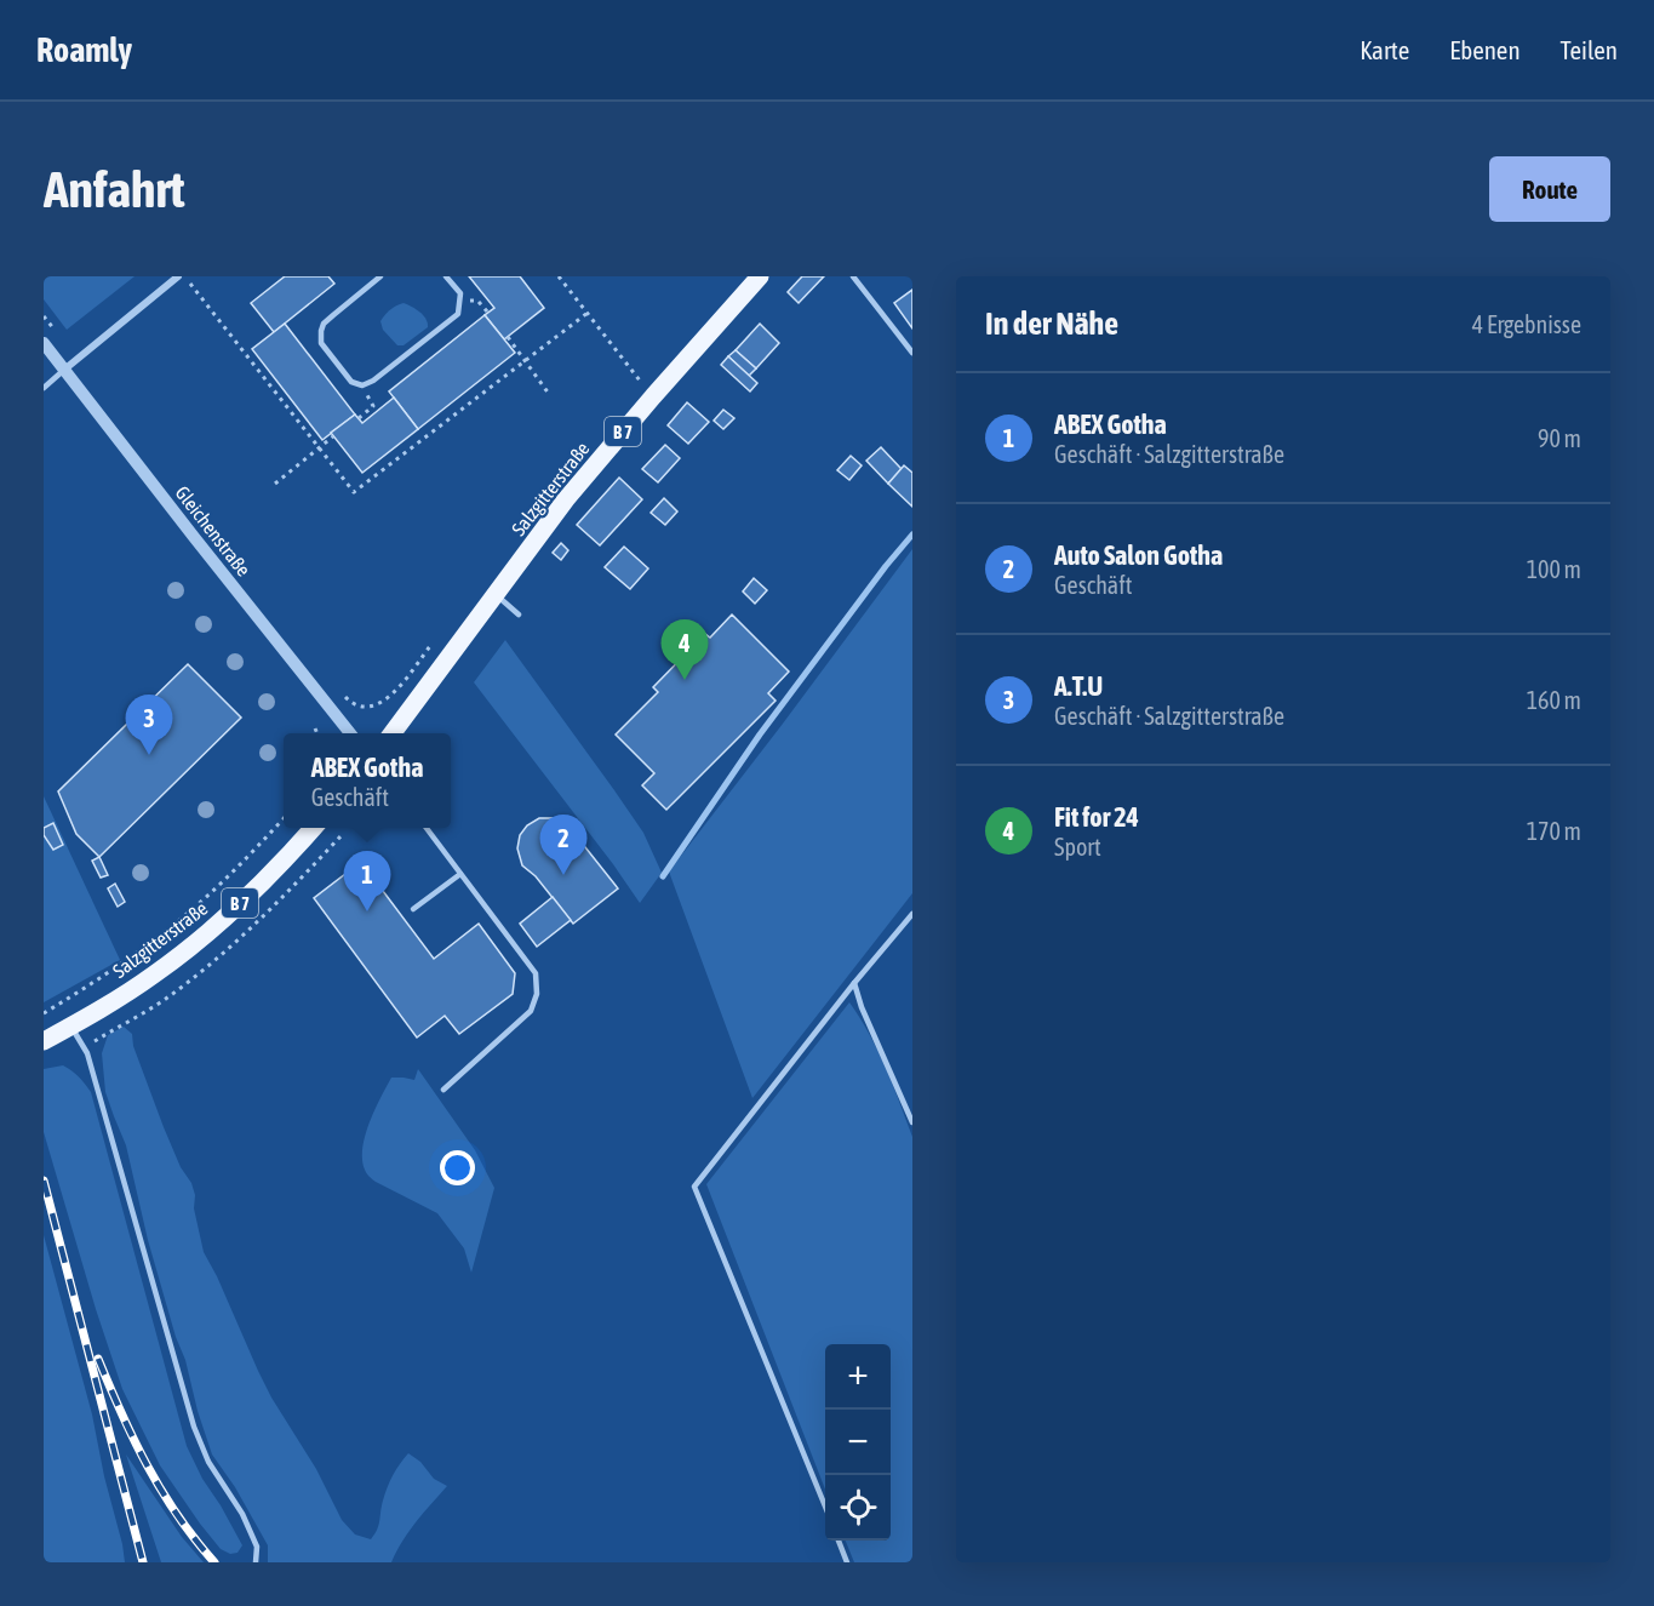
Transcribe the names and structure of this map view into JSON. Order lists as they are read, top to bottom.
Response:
{
  "streets": {
    "main road": ["B 7", "Salzgitterstraße"],
    "street": ["Gleichenstraße"]
  },
  "page": {
    "header": "Roamly",
    "nav": ["Karte", "Ebenen", "Teilen"],
    "buttons": "Route",
    "title": "Anfahrt",
    "heading": ["In der Nähe", "4 Ergebnisse"],
    "list": [
      {
        "mark": "1",
        "name": "ABEX Gotha",
        "note": "Geschäft · Salzgitterstraße",
        "value": "90 m"
      },
      {
        "mark": "2",
        "name": "Auto Salon Gotha",
        "note": "Geschäft",
        "value": "100 m"
      },
      {
        "mark": "3",
        "name": "A.T.U",
        "note": "Geschäft · Salzgitterstraße",
        "value": "160 m"
      },
      {
        "mark": "4",
        "name": "Fit for 24",
        "note": "Sport",
        "value": "170 m"
      }
    ],
    "pins": [
      "4",
      "3",
      "2",
      "1"
    ],
    "popup": ["ABEX Gotha", "Geschäft"],
    "map_buttons": ["+", "−"]
  }
}
